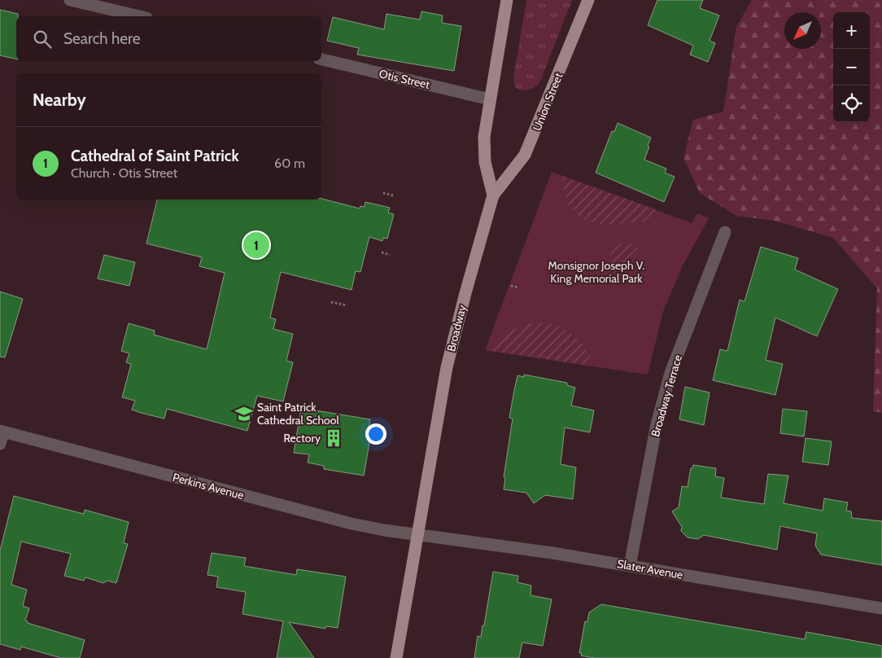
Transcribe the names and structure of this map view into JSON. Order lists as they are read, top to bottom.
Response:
{
  "streets": {
    "main road": ["Union Street", "Broadway"],
    "street": [
      "Otis Street",
      "Broadway Terrace",
      "Perkins Avenue",
      "Slater Avenue"
    ]
  },
  "crossings": [
    ["Otis Street", "Broadway"],
    ["Union Street", "Broadway"],
    ["Broadway", "Perkins Avenue"],
    ["Broadway", "Slater Avenue"],
    ["Broadway Terrace", "Slater Avenue"],
    ["Perkins Avenue", "Slater Avenue"]
  ],
  "parks": ["Monsignor Joseph V. King Memorial Park"],
  "places": {
    "school or university": ["Saint Patrick Cathedral School"],
    "building": ["Rectory"]
  },
  "north": "bottom left",
  "page": {
    "map_buttons": ["+", "−"],
    "search": "Search here",
    "heading": "Nearby",
    "list": [
      {
        "mark": "1",
        "name": "Cathedral of Saint Patrick",
        "note": "Church · Otis Street",
        "value": "60 m"
      }
    ],
    "pins": "1"
  }
}
